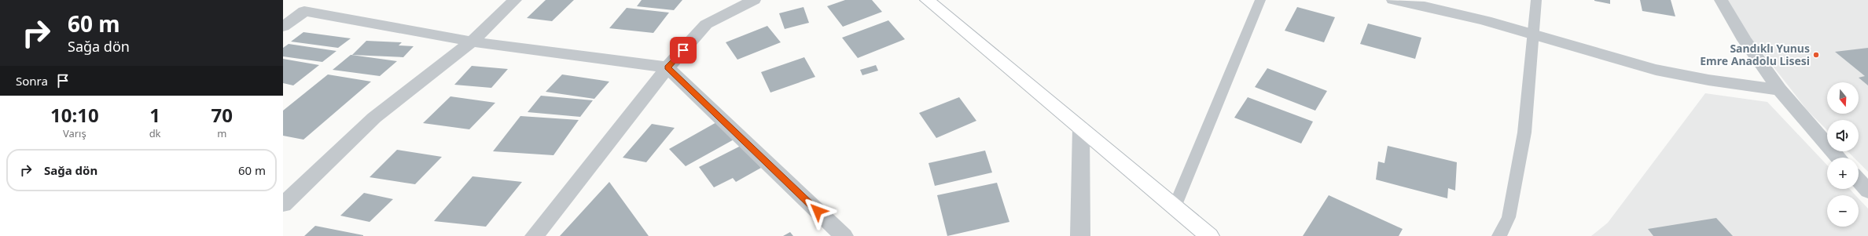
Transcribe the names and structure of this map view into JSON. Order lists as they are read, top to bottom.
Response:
{
  "places": ["Sandıklı Yunus Emre Anadolu Lisesi"],
  "north": "bottom",
  "page": {
    "turn": ["60 m", "Sağa dön"],
    "then": "Sonra",
    "map_buttons": ["+", "−"],
    "eta": [
      "10:10",
      "Varış",
      "1",
      "dk",
      "70",
      "m"
    ],
    "list": [
      {
        "name": "Sağa dön",
        "value": "60 m"
      }
    ]
  }
}
